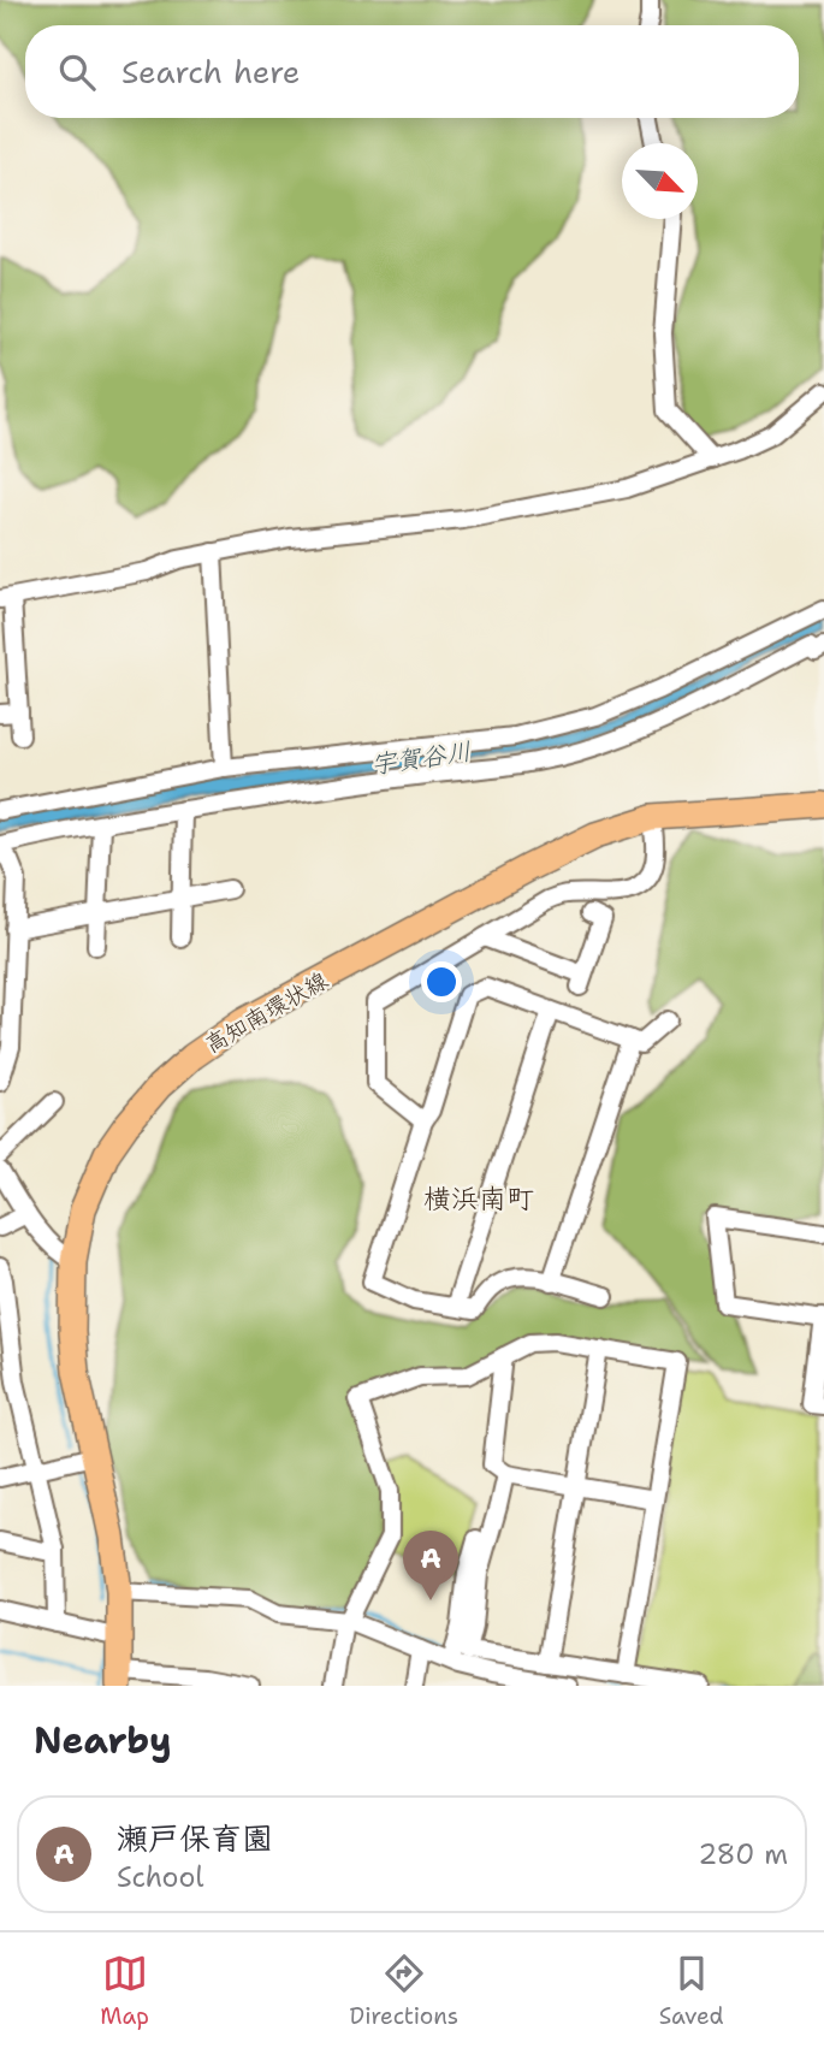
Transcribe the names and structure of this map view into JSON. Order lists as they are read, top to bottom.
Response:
{
  "streets": {
    "main road": ["高知南環状線"]
  },
  "districts": ["横浜南町"],
  "water": ["宇賀谷川"],
  "north": "bottom right",
  "page": {
    "search": "Search here",
    "pins": "A",
    "heading": "Nearby",
    "list": [
      {
        "mark": "A",
        "name": "瀬戸保育園",
        "note": "School",
        "value": "280 m"
      }
    ],
    "nav": ["Map", "Directions", "Saved"]
  }
}
